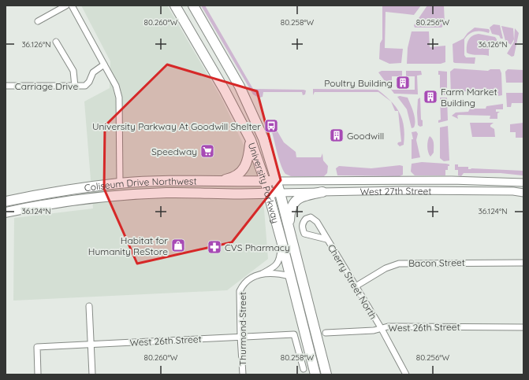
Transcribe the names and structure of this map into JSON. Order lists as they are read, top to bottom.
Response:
{
  "streets": {
    "main road": ["University Parkway", "Coliseum Drive Northwest", "West 27th Street"],
    "street": [
      "Carriage Drive",
      "Bacon Street",
      "Cherry Street North",
      "West 26th Street",
      "Thurmond Street"
    ]
  },
  "crossings": [
    ["University Parkway", "Coliseum Drive Northwest"],
    ["University Parkway", "West 27th Street"],
    ["University Parkway", "Thurmond Street"],
    ["Coliseum Drive Northwest", "West 27th Street"],
    ["Bacon Street", "Cherry Street North"],
    ["Cherry Street North", "West 26th Street"],
    ["West 26th Street", "Thurmond Street"]
  ],
  "places": {
    "building": ["Poultry Building", "Farm Market Building", "Goodwill"],
    "bus stop": ["University Parkway At Goodwill Shelter"],
    "supermarket": ["Speedway"],
    "shop": ["Habitat for Humanity ReStore"],
    "pharmacy": ["CVS Pharmacy"]
  },
  "coordinates": [
    "80.260°W",
    "80.258°W",
    "80.256°W",
    "36.126°N",
    "36.124°N"
  ]
}
